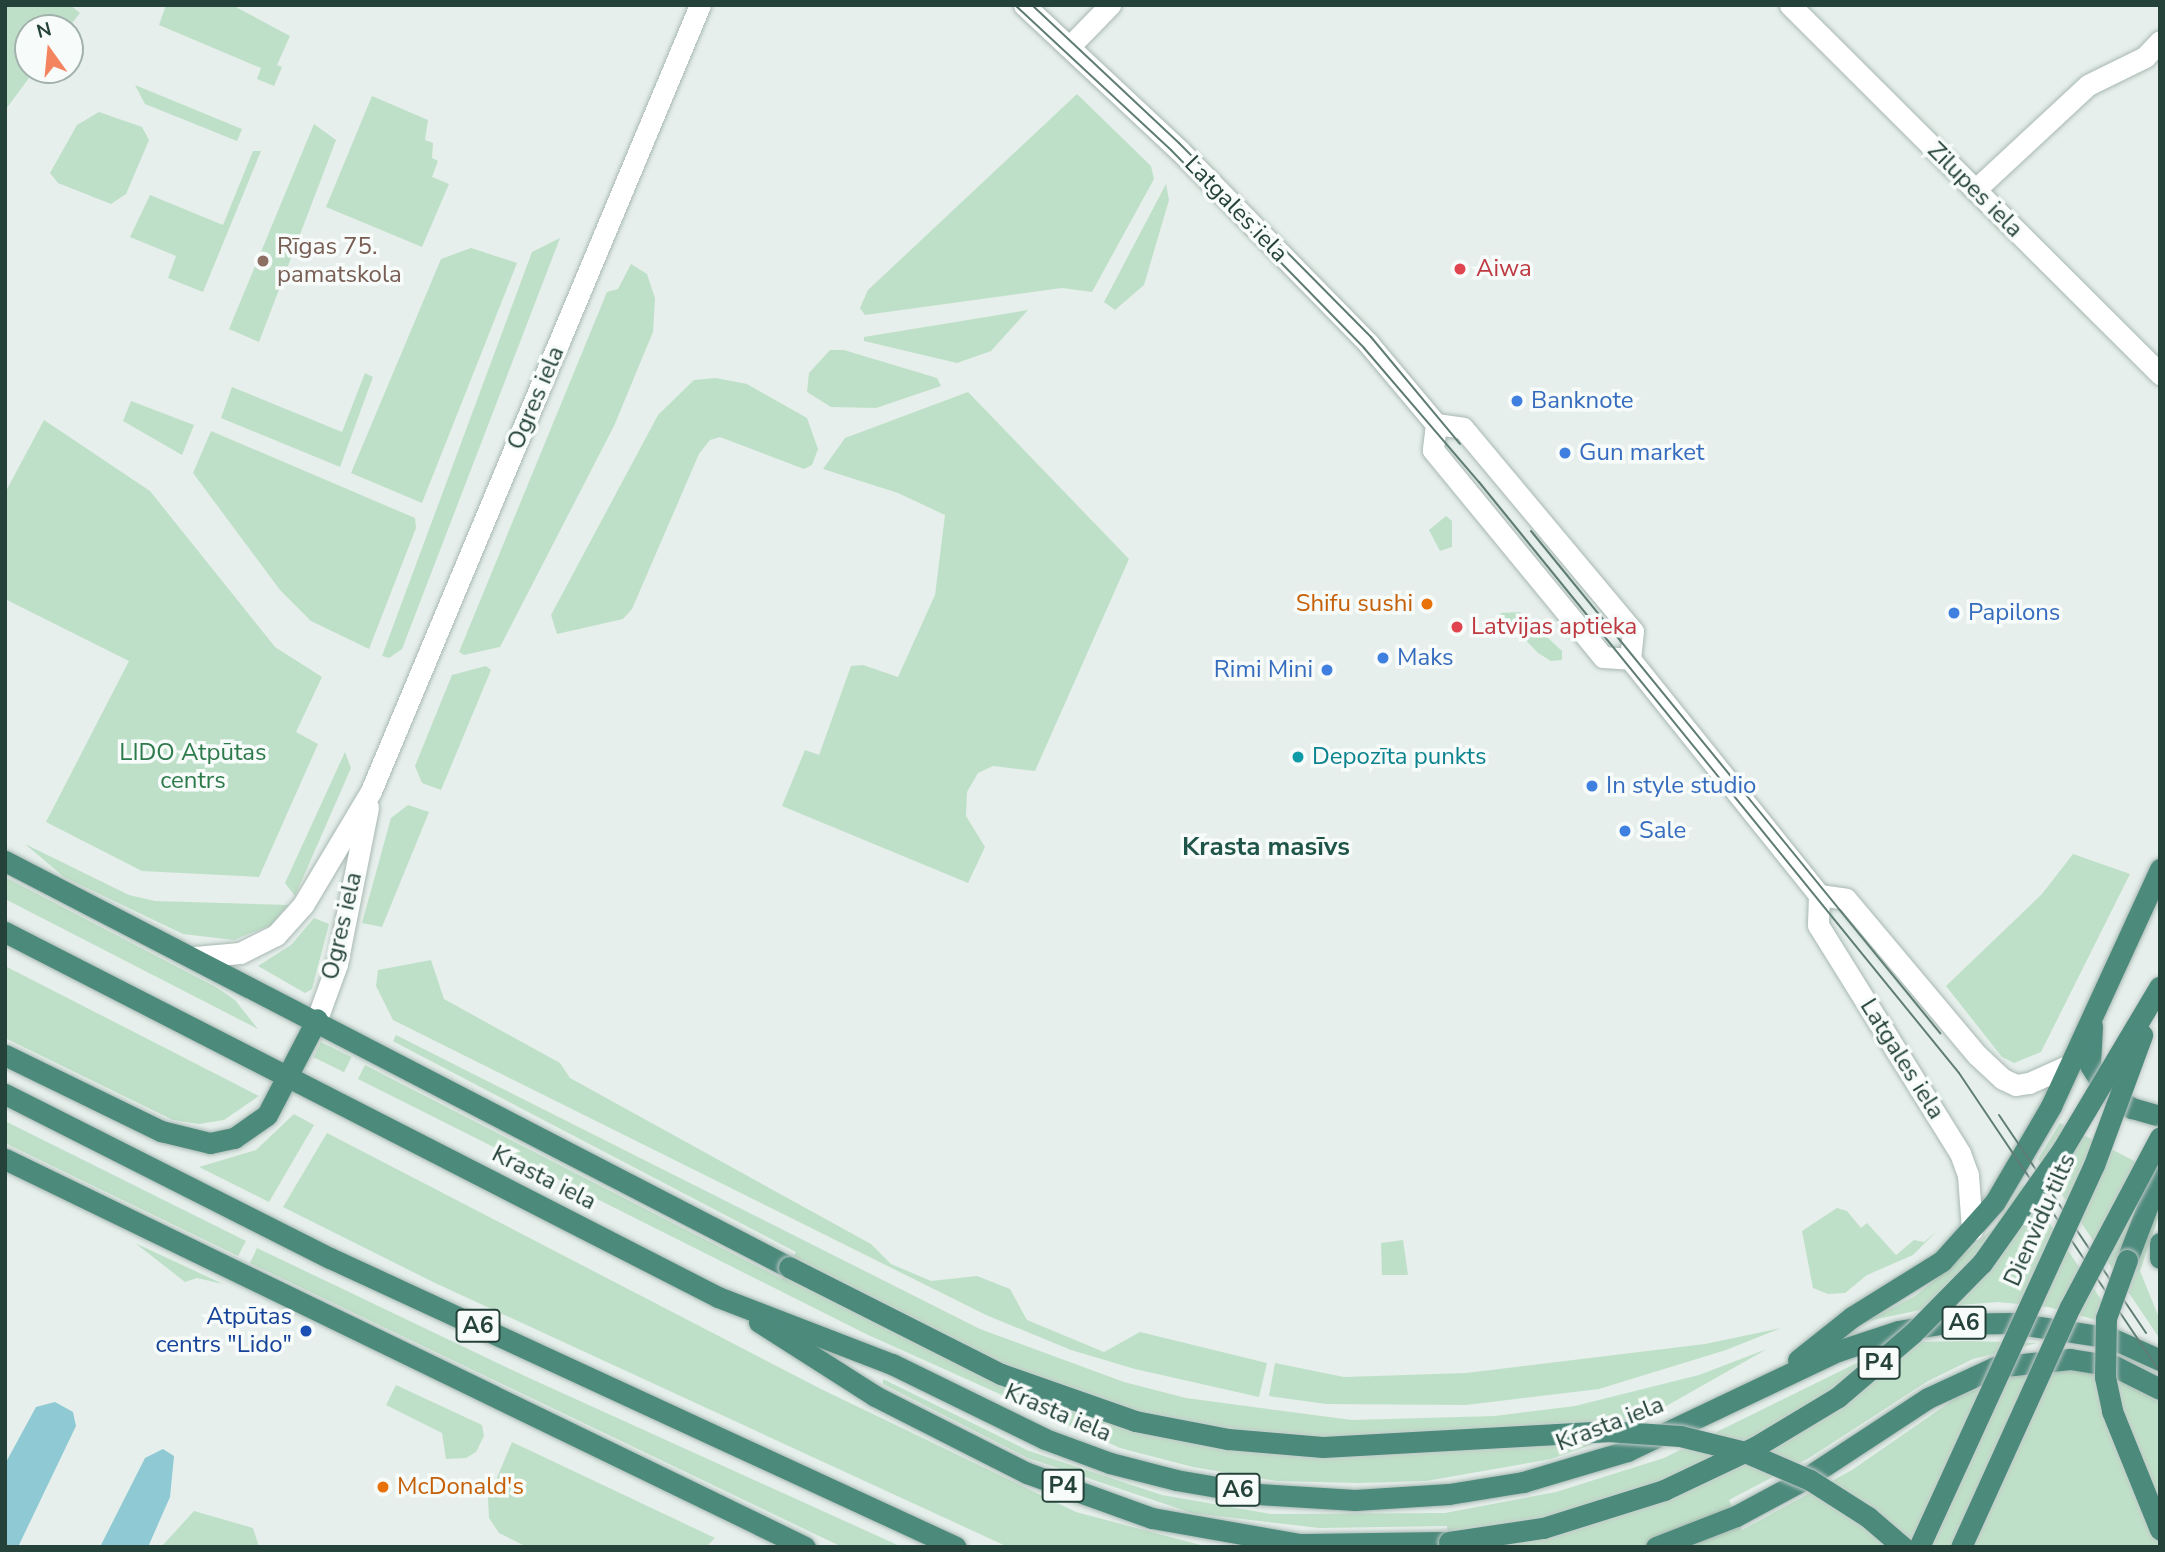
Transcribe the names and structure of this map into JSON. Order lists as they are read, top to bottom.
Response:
{
  "streets": {
    "highway": [
      "Krasta iela",
      "Dienvidu tilts",
      "A6",
      "P4"
    ],
    "street": ["Zilupes iela", "Latgales iela", "Ogres iela"]
  },
  "crossings": [
    ["Krasta iela", "P4"],
    ["Dienvidu tilts", "P4"]
  ],
  "districts": ["Krasta masīvs"],
  "parks": ["LIDO Atpūtas centrs"],
  "places": [
    "Rīgas 75. pamatskola",
    "Aiwa",
    "Banknote",
    "Gun market",
    "Shifu sushi",
    "Papilons",
    "Latvijas aptieka",
    "Maks",
    "Rimi Mini",
    "Depozīta punkts",
    "In style studio",
    "Sale",
    "Atpūtas centrs \"Lido\"",
    "McDonald's"
  ],
  "north": "top"
}
